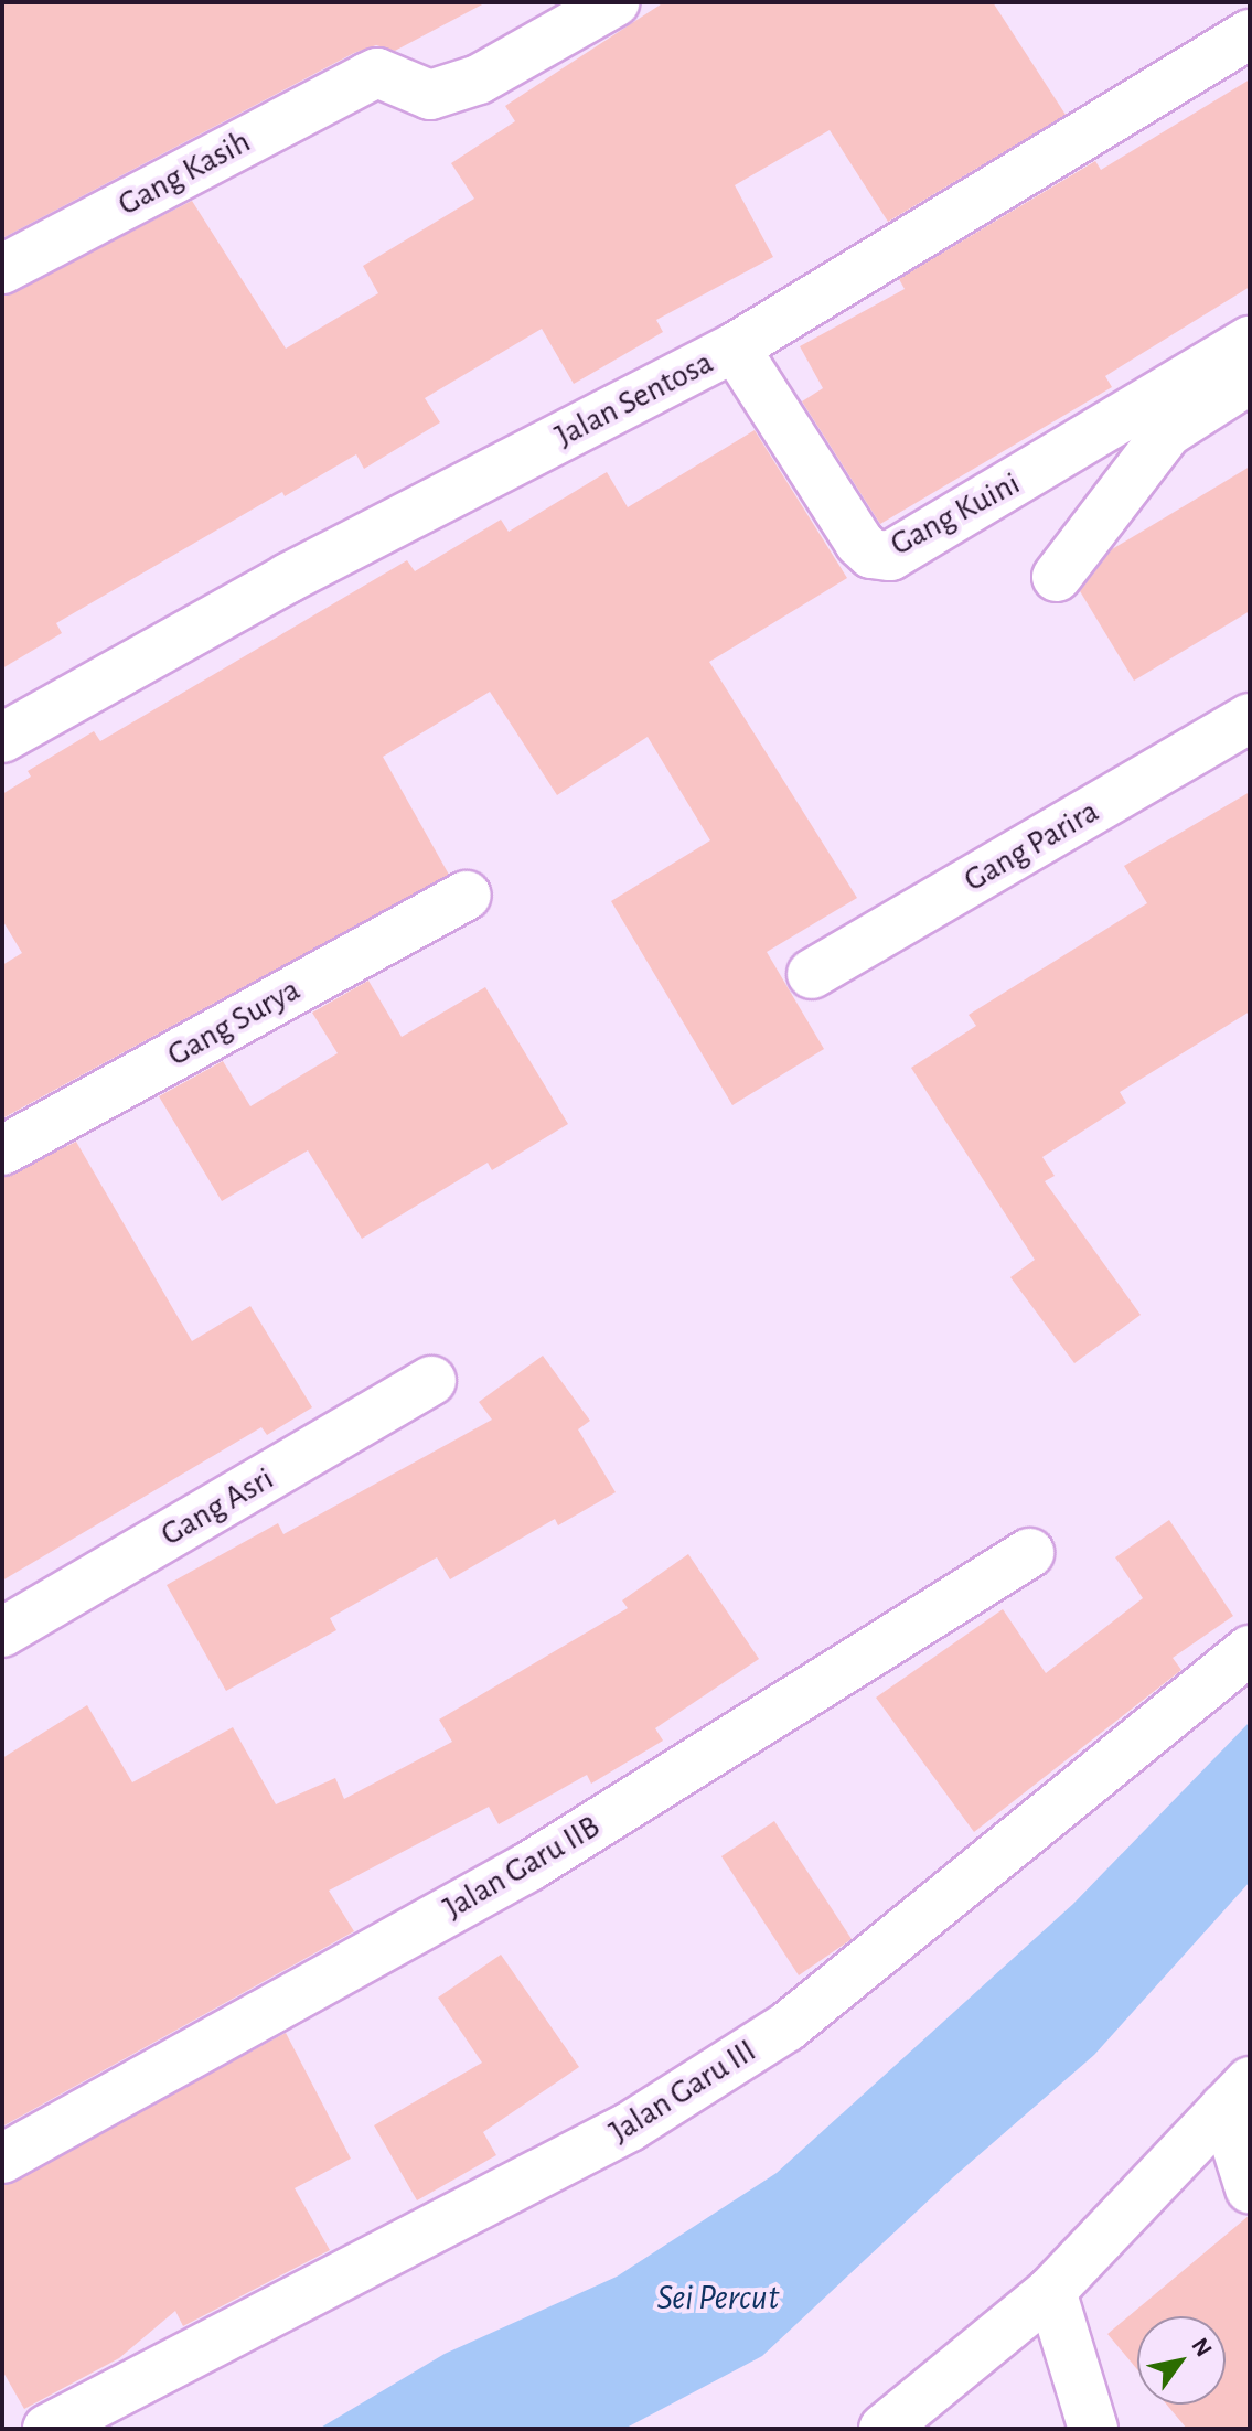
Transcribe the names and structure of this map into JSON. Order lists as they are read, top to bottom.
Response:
{
  "streets": {
    "street": [
      "Gang Kasih",
      "Jalan Sentosa",
      "Gang Kuini",
      "Gang Parira",
      "Gang Surya",
      "Gang Asri",
      "Jalan Garu IIB",
      "Jalan Garu III"
    ]
  },
  "crossings": [
    ["Jalan Sentosa", "Gang Kuini"]
  ],
  "water": ["Sei Percut"],
  "north": "top right"
}
